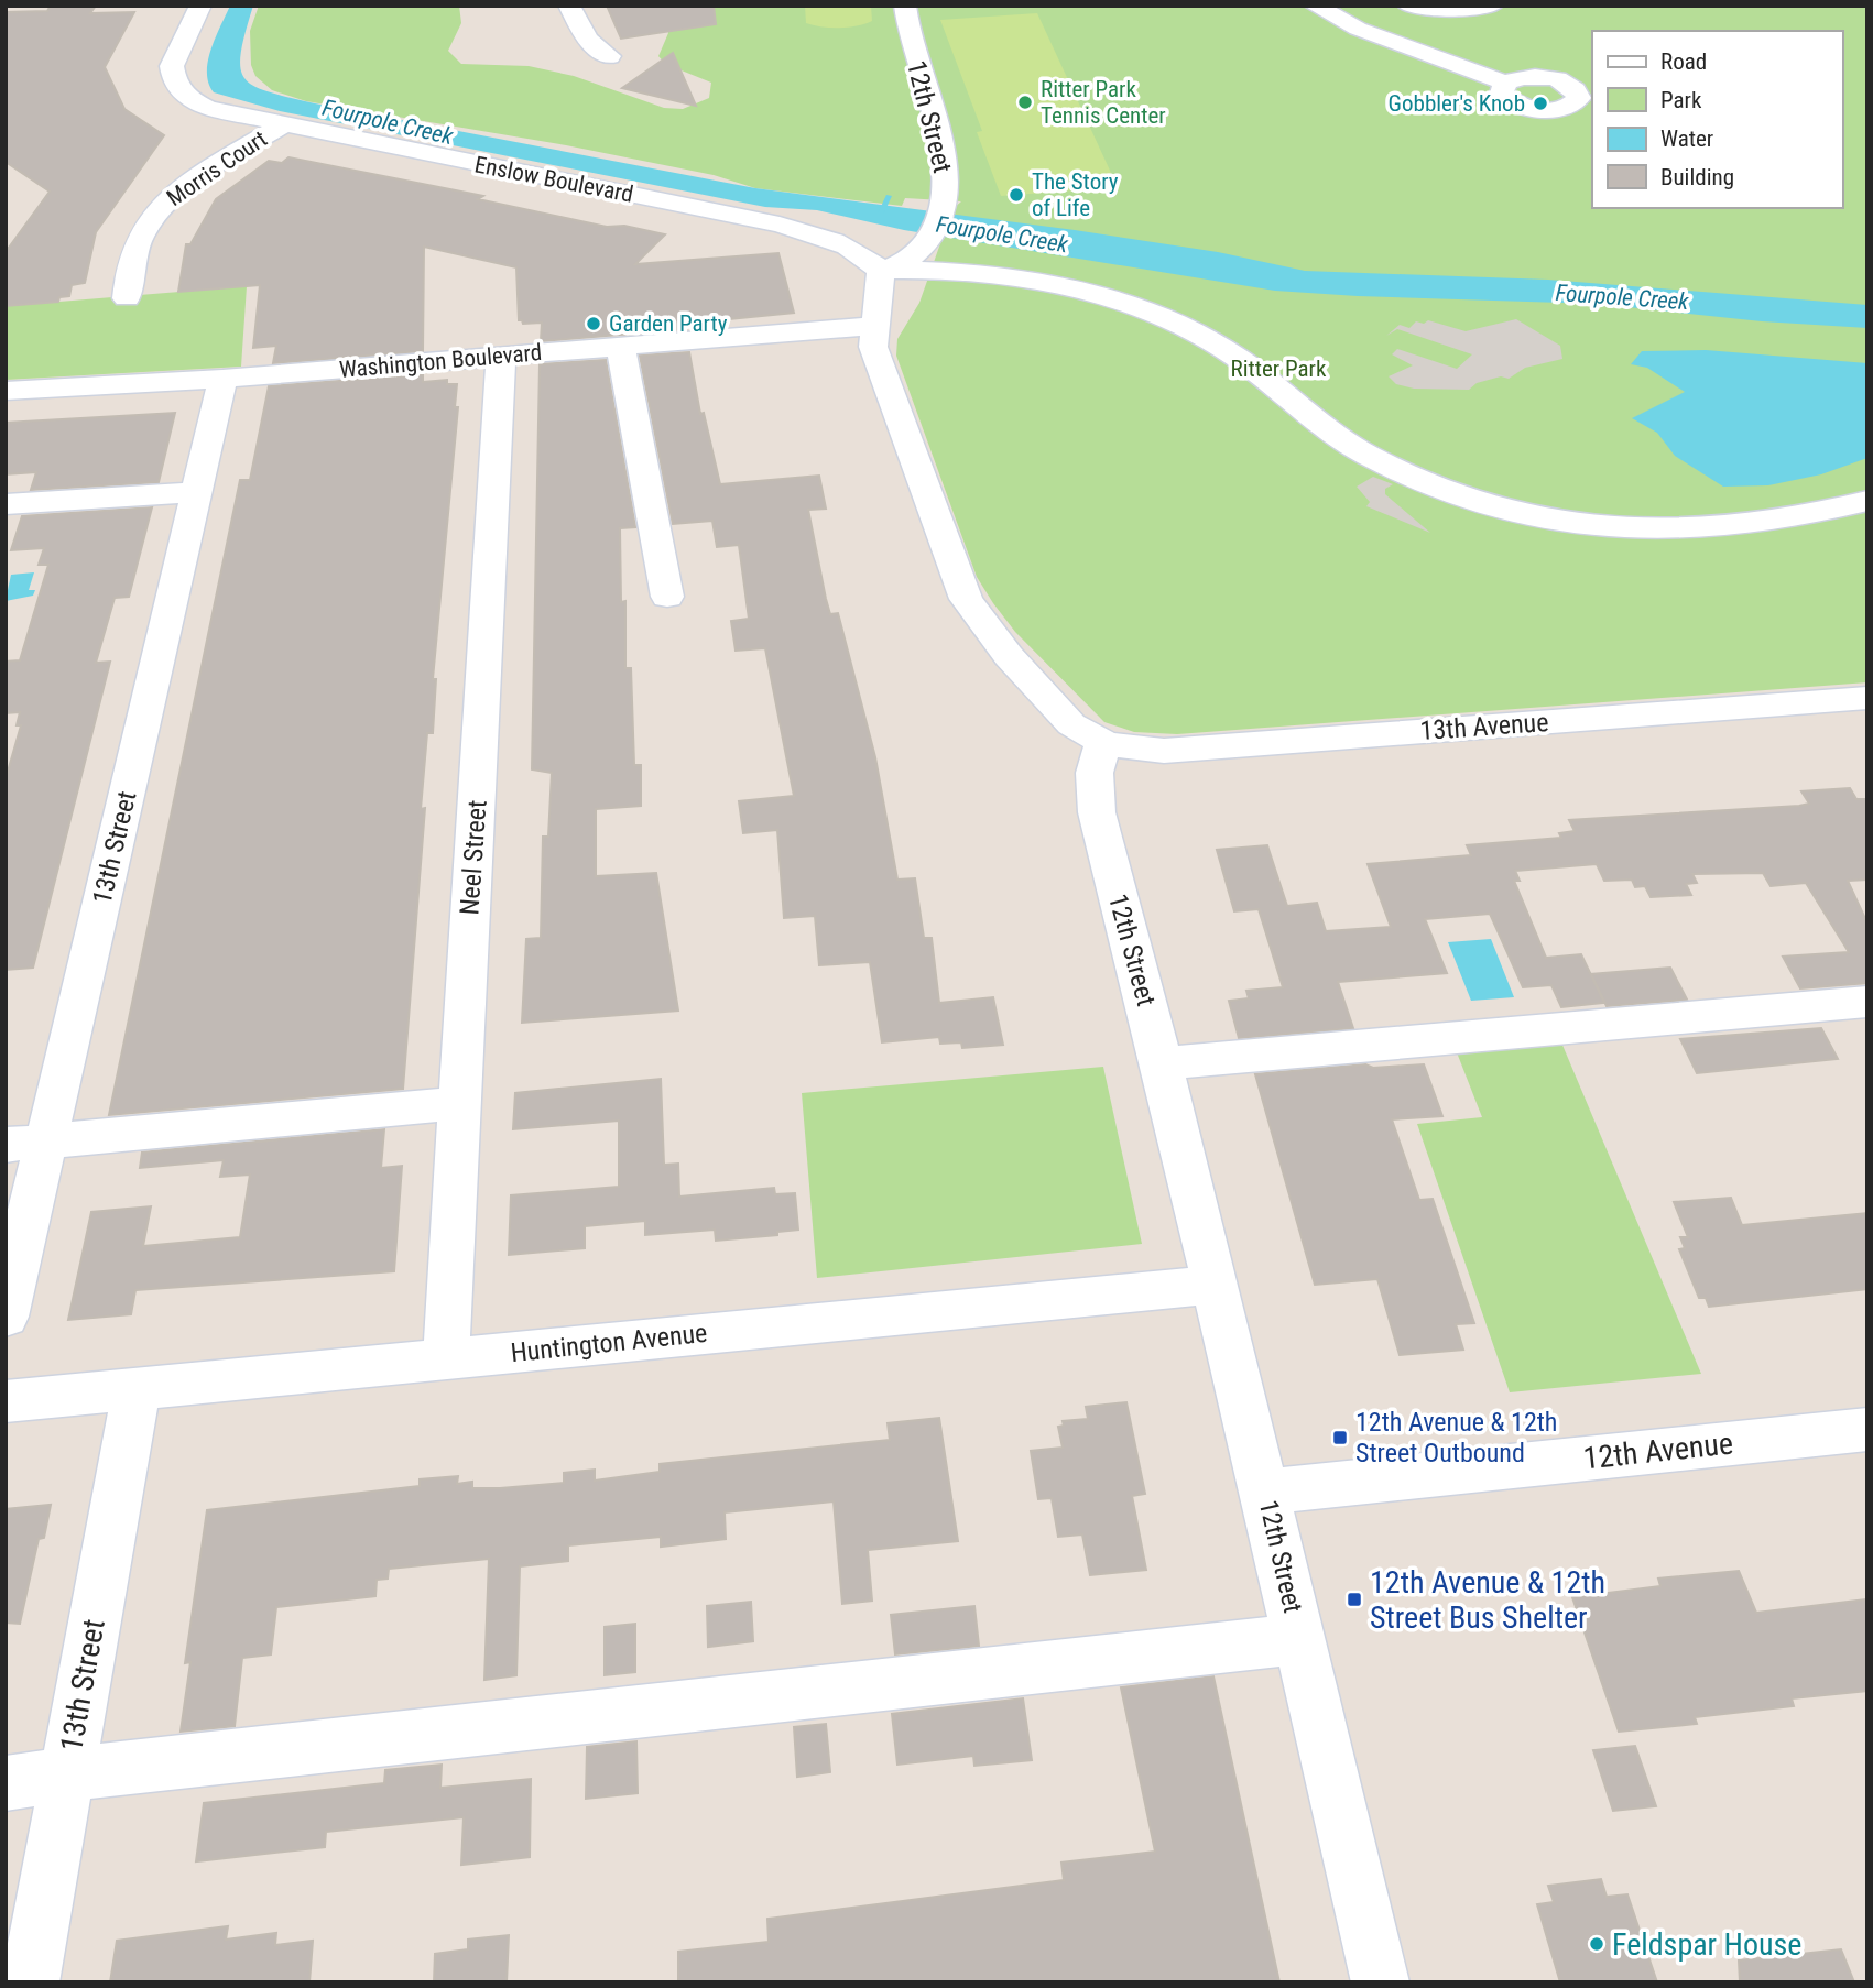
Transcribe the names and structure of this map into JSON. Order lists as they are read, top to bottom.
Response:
{
  "streets": {
    "street": [
      "12th Street",
      "Morris Court",
      "Enslow Boulevard",
      "Washington Boulevard",
      "13th Avenue",
      "13th Street",
      "Neel Street",
      "Huntington Avenue",
      "12th Avenue"
    ]
  },
  "crossings": [
    ["12th Street", "Enslow Boulevard"],
    ["12th Street", "13th Avenue"],
    ["12th Street", "Huntington Avenue"],
    ["12th Street", "12th Avenue"],
    ["Morris Court", "Enslow Boulevard"],
    ["Washington Boulevard", "13th Street"],
    ["Washington Boulevard", "Neel Street"],
    ["13th Street", "Huntington Avenue"],
    ["Neel Street", "Huntington Avenue"]
  ],
  "water": ["Fourpole Creek"],
  "parks": ["Ritter Park"],
  "places": {
    "other": [
      "Ritter Park Tennis Center",
      "Gobbler's Knob",
      "The Story of Life",
      "Garden Party",
      "Feldspar House"
    ],
    "transit": ["12th Avenue & 12th Street Outbound", "12th Avenue & 12th Street Bus Shelter"]
  },
  "legend": [
    "Road",
    "Park",
    "Water",
    "Building"
  ]
}
